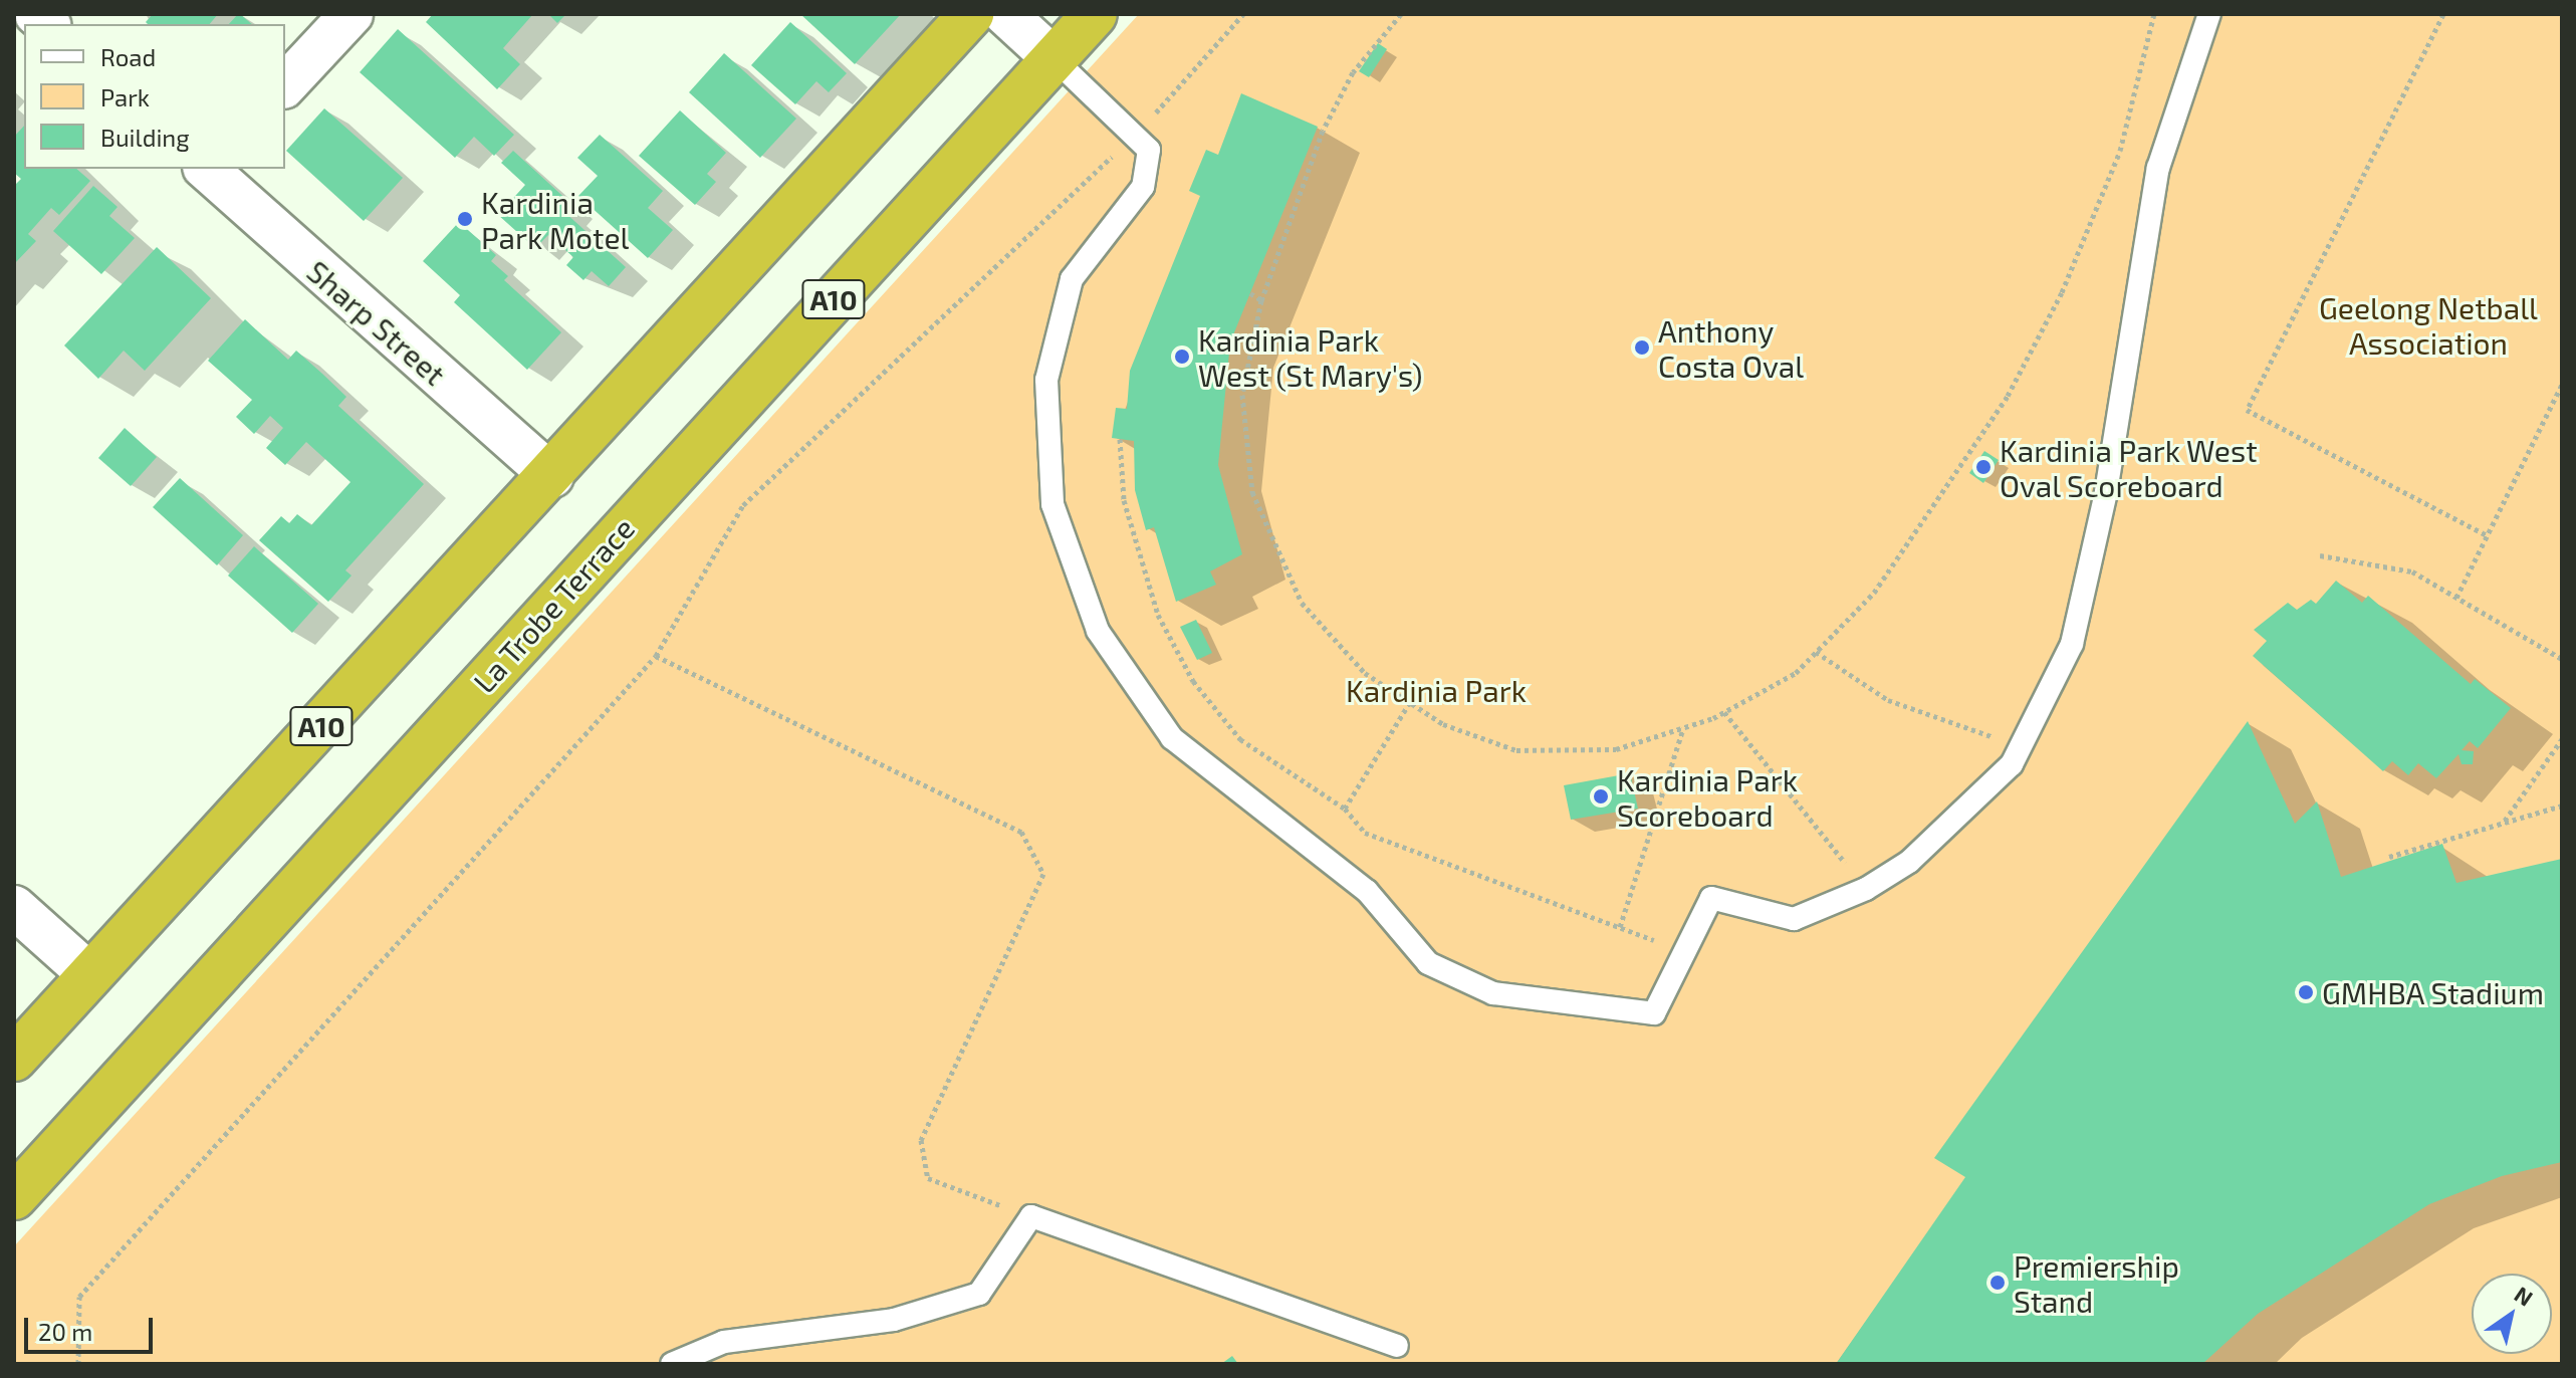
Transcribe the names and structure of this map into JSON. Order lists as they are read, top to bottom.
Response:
{
  "streets": {
    "highway": ["A10", "La Trobe Terrace"],
    "street": ["Sharp Street"]
  },
  "crossings": [
    ["A10", "Sharp Street"]
  ],
  "parks": ["Geelong Netball Association", "Kardinia Park"],
  "places": [
    "Kardinia Park Motel",
    "Anthony Costa Oval",
    "Kardinia Park West (St Mary's)",
    "Kardinia Park West Oval Scoreboard",
    "Kardinia Park Scoreboard",
    "GMHBA Stadium",
    "Premiership Stand"
  ],
  "legend": ["Road", "Park", "Building"],
  "scale_bar": "20 m",
  "north": "top right"
}
